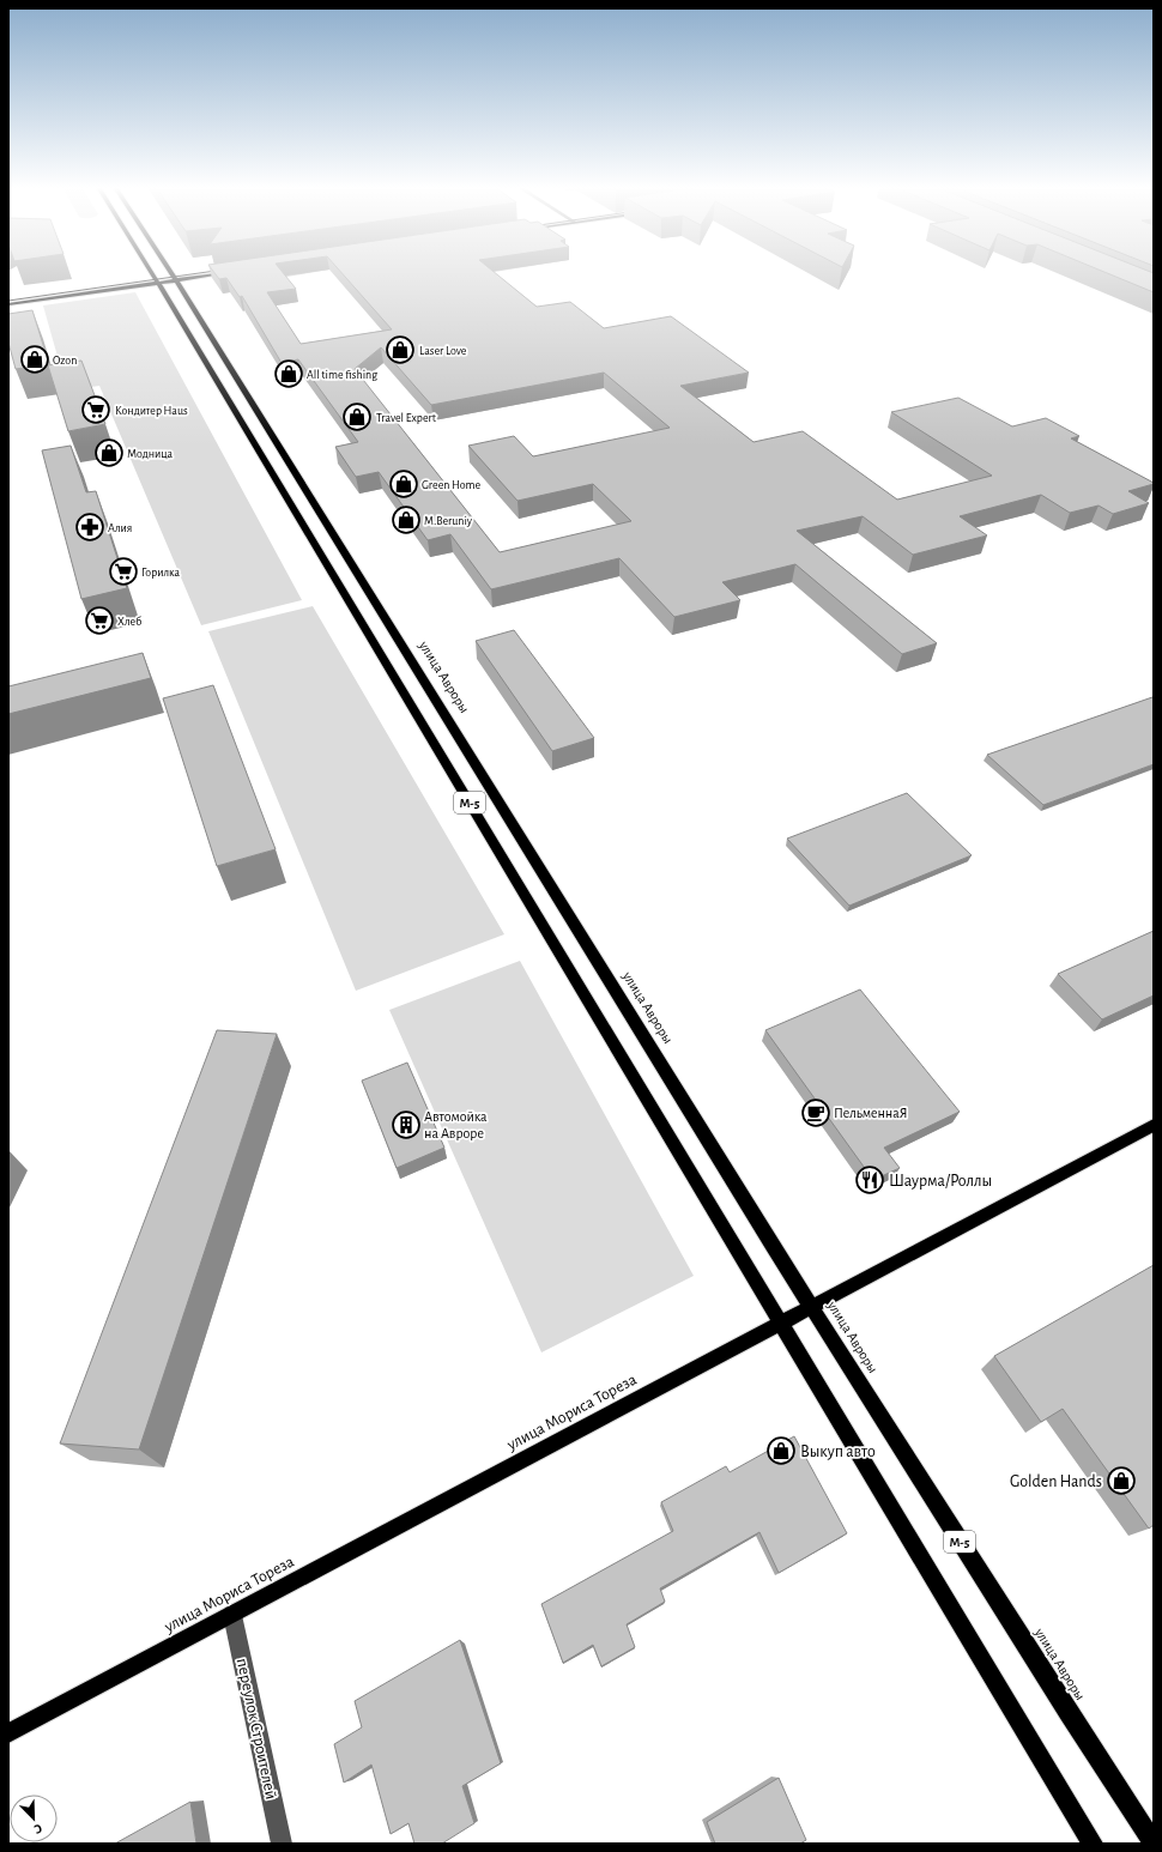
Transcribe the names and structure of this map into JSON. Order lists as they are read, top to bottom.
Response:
{
  "streets": {
    "main road": ["улица Авроры", "М-5", "улица Мориса Тореза"],
    "street": ["переулок Строителей"]
  },
  "crossings": [
    ["улица Авроры", "улица Мориса Тореза"],
    ["улица Мориса Тореза", "переулок Строителей"]
  ],
  "places": {
    "shop": [
      "Laser Love",
      "Ozon",
      "All time fishing",
      "Travel Expert",
      "Модница",
      "Green Home",
      "M.Beruniy",
      "Выкуп авто",
      "Golden Hands"
    ],
    "supermarket": ["Кондитер Haus", "Горилка", "Хлеб"],
    "pharmacy": ["Алия"],
    "cafe": ["ПельменнаЯ"],
    "building": ["Автомойка на Авроре"],
    "restaurant": ["Шаурма/Роллы"]
  },
  "north": "bottom right"
}
